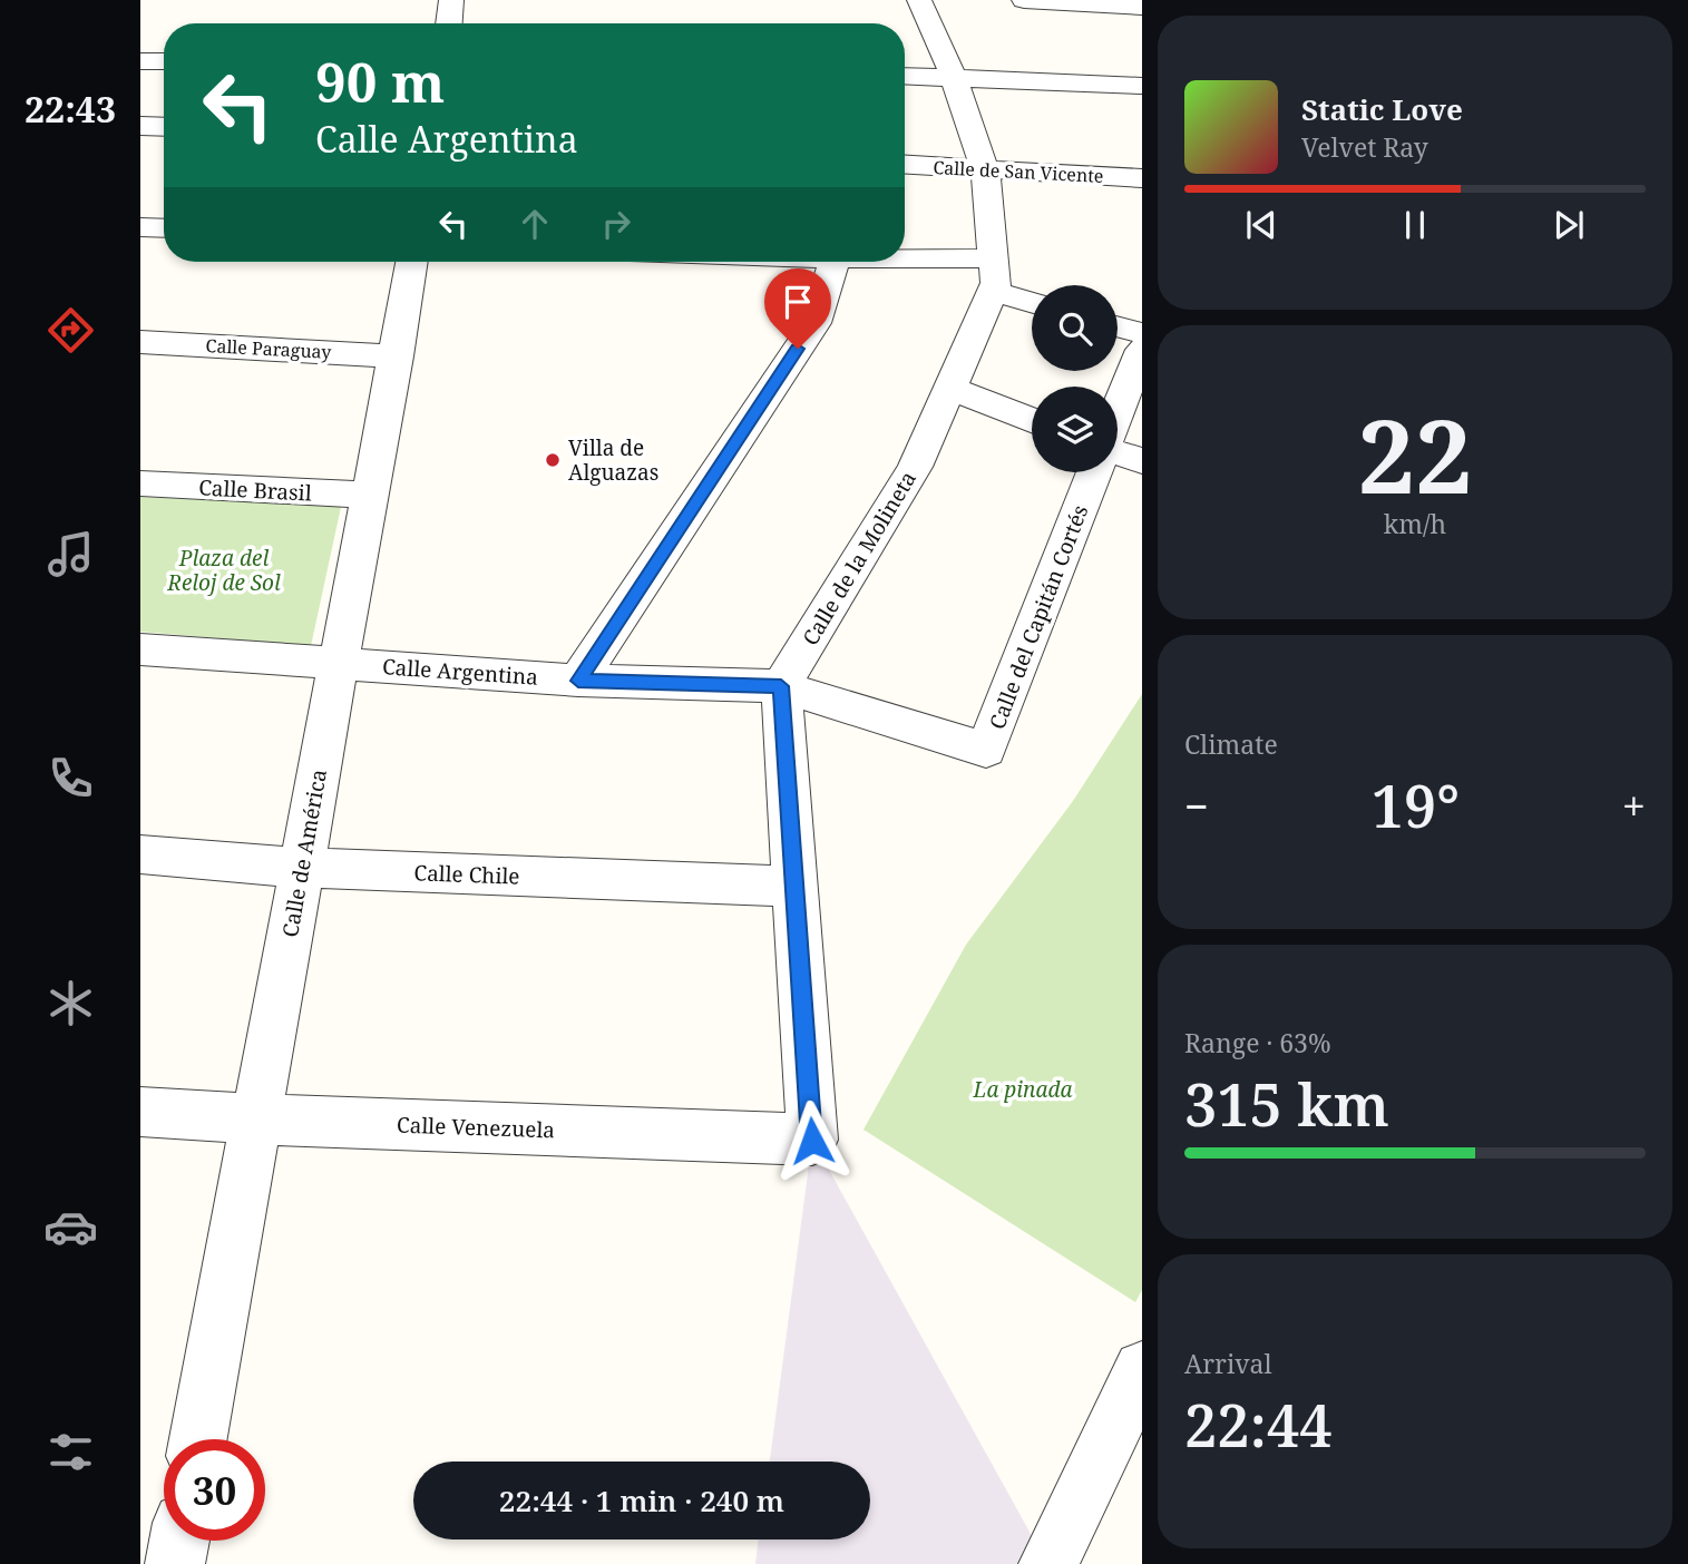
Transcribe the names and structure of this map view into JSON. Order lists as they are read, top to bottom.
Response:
{
  "streets": {
    "street": [
      "Calle de San Vicente",
      "Calle Paraguay",
      "Calle Brasil",
      "Calle de la Molineta",
      "Calle del Capitán Cortés",
      "Calle Argentina",
      "Calle de América",
      "Calle Chile",
      "Calle Venezuela"
    ]
  },
  "crossings": [
    ["Calle de San Vicente", "Calle de la Molineta"],
    ["Calle Paraguay", "Calle de América"],
    ["Calle Brasil", "Calle de América"],
    ["Calle de la Molineta", "Calle del Capitán Cortés"],
    ["Calle de la Molineta", "Calle Argentina"],
    ["Calle del Capitán Cortés", "Calle Argentina"],
    ["Calle Argentina", "Calle de América"],
    ["Calle de América", "Calle Chile"],
    ["Calle de América", "Calle Venezuela"],
    ["Calle Chile", "Calle Venezuela"]
  ],
  "parks": ["Plaza del Reloj de Sol", "La pinada"],
  "places": ["Villa de Alguazas"],
  "page": {
    "tabs": "22:43",
    "turn": ["90 m", "Calle Argentina"],
    "song": ["Static Love", "Velvet Ray"],
    "tile": [
      ["22", "km/h"],
      "Climate",
      ["Range · 63%", "315 km"],
      ["Arrival", "22:44"]
    ],
    "heat": ["−", "19°", "+"],
    "limit": "30",
    "trip": "22:44 · 1 min · 240 m"
  }
}
